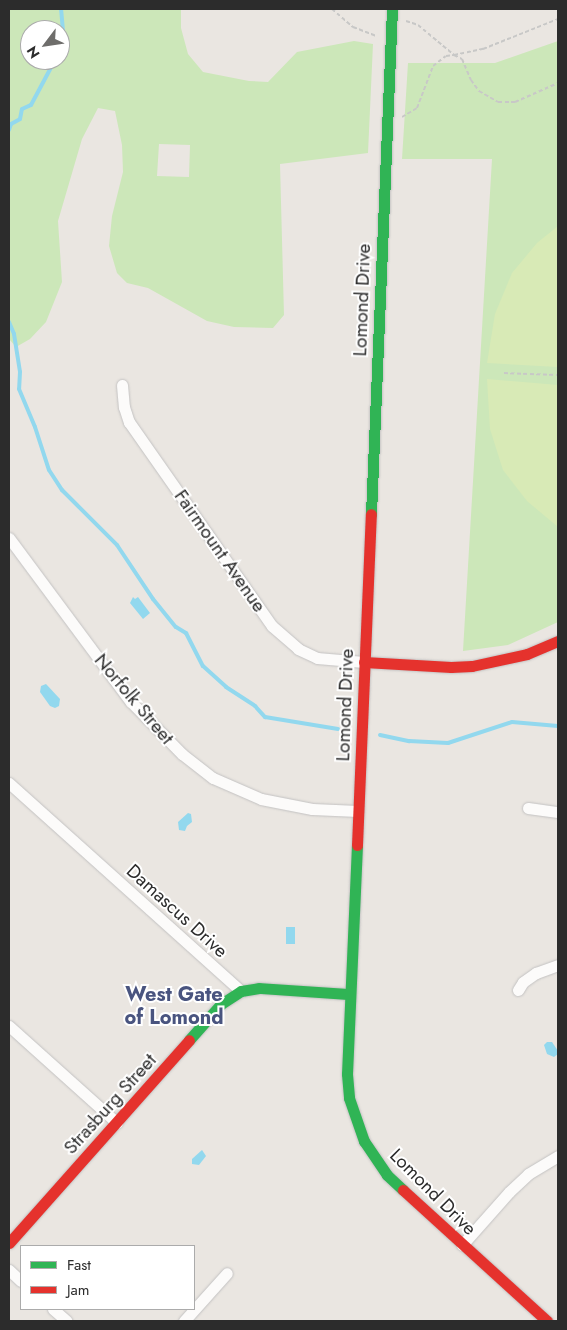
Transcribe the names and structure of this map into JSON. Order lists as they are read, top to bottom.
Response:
{
  "streets": {
    "main road": ["Lomond Drive", "Strasburg Street"],
    "street": ["Fairmount Avenue", "Norfolk Street", "Damascus Drive"]
  },
  "crossings": [
    ["Lomond Drive", "Fairmount Avenue"],
    ["Lomond Drive", "Norfolk Street"],
    ["Damascus Drive", "Strasburg Street"]
  ],
  "districts": ["West Gate of Lomond"],
  "legend": ["Fast", "Jam"],
  "north": "bottom left"
}
